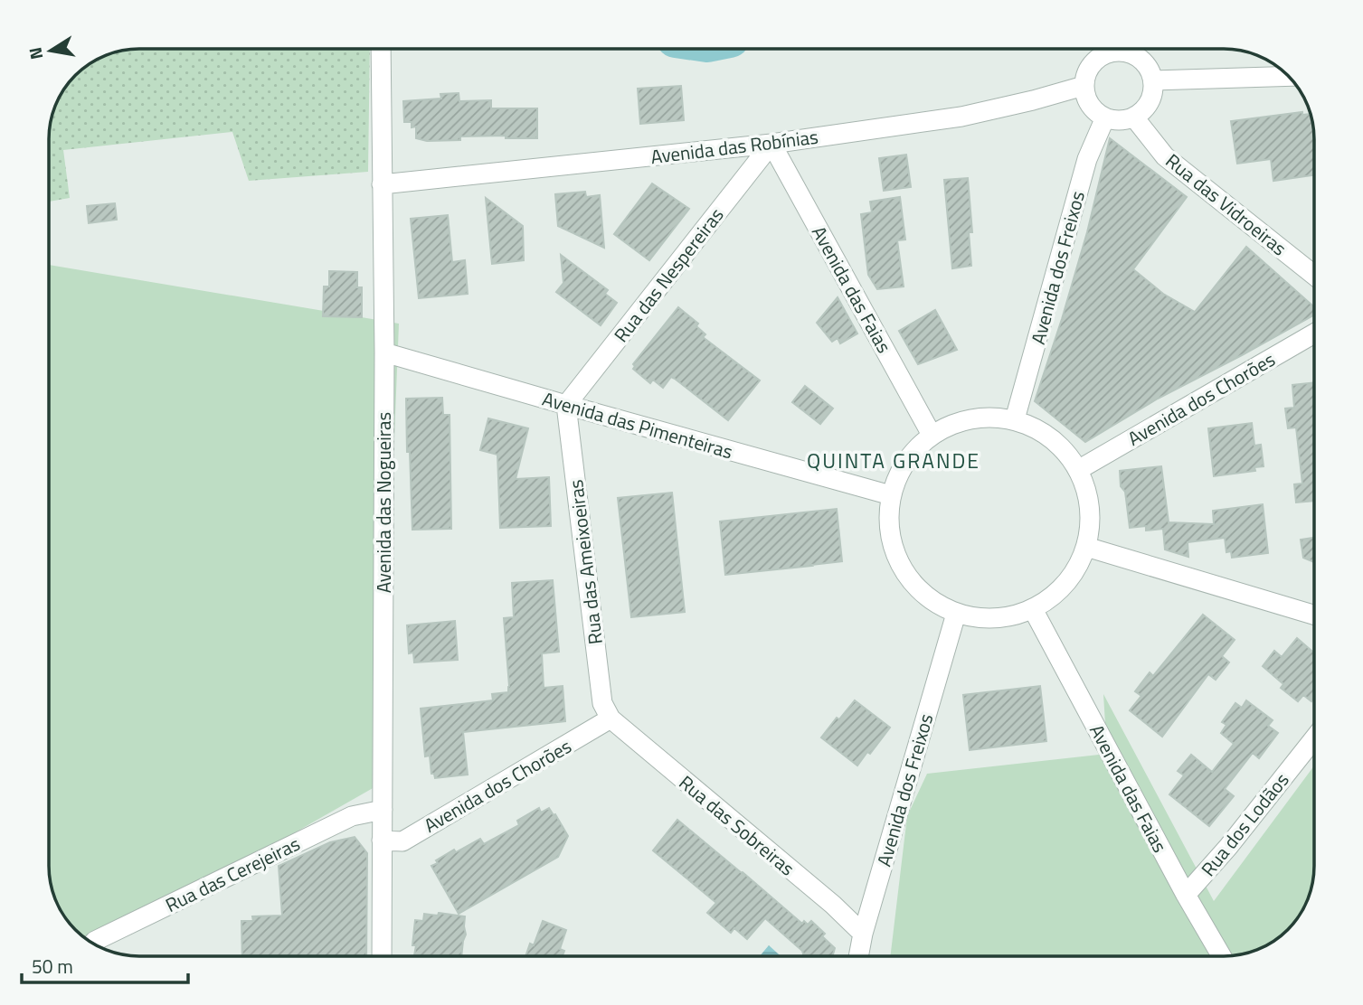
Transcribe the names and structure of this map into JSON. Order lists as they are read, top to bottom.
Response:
{
  "streets": {
    "street": [
      "Avenida das Robínias",
      "Rua das Vidroeiras",
      "Avenida dos Freixos",
      "Rua das Nespereiras",
      "Avenida das Faias",
      "Avenida dos Chorões",
      "Avenida das Pimenteiras",
      "Avenida das Nogueiras",
      "Rua das Ameixoeiras",
      "Rua dos Lodãos",
      "Rua das Sobreiras",
      "Rua das Cerejeiras"
    ]
  },
  "crossings": [
    ["Avenida das Robínias", "Rua das Nespereiras"],
    ["Avenida das Robínias", "Avenida das Faias"],
    ["Avenida das Robínias", "Avenida das Nogueiras"],
    ["Avenida dos Freixos", "Avenida das Faias"],
    ["Avenida dos Freixos", "Avenida dos Chorões"],
    ["Avenida dos Freixos", "Avenida das Pimenteiras"],
    ["Avenida dos Freixos", "Rua das Sobreiras"],
    ["Rua das Nespereiras", "Avenida das Faias"],
    ["Rua das Nespereiras", "Avenida das Pimenteiras"],
    ["Rua das Nespereiras", "Rua das Ameixoeiras"],
    ["Avenida das Faias", "Avenida dos Chorões"],
    ["Avenida das Faias", "Avenida das Pimenteiras"],
    ["Avenida das Faias", "Rua dos Lodãos"],
    ["Avenida dos Chorões", "Avenida das Pimenteiras"],
    ["Avenida dos Chorões", "Avenida das Nogueiras"],
    ["Avenida dos Chorões", "Rua das Ameixoeiras"],
    ["Avenida dos Chorões", "Rua das Sobreiras"],
    ["Avenida das Pimenteiras", "Avenida das Nogueiras"],
    ["Avenida das Pimenteiras", "Rua das Ameixoeiras"],
    ["Avenida das Nogueiras", "Rua das Cerejeiras"],
    ["Rua das Ameixoeiras", "Rua das Sobreiras"]
  ],
  "districts": ["QUINTA GRANDE"],
  "scale_bar": "50 m",
  "north": "left"
}
